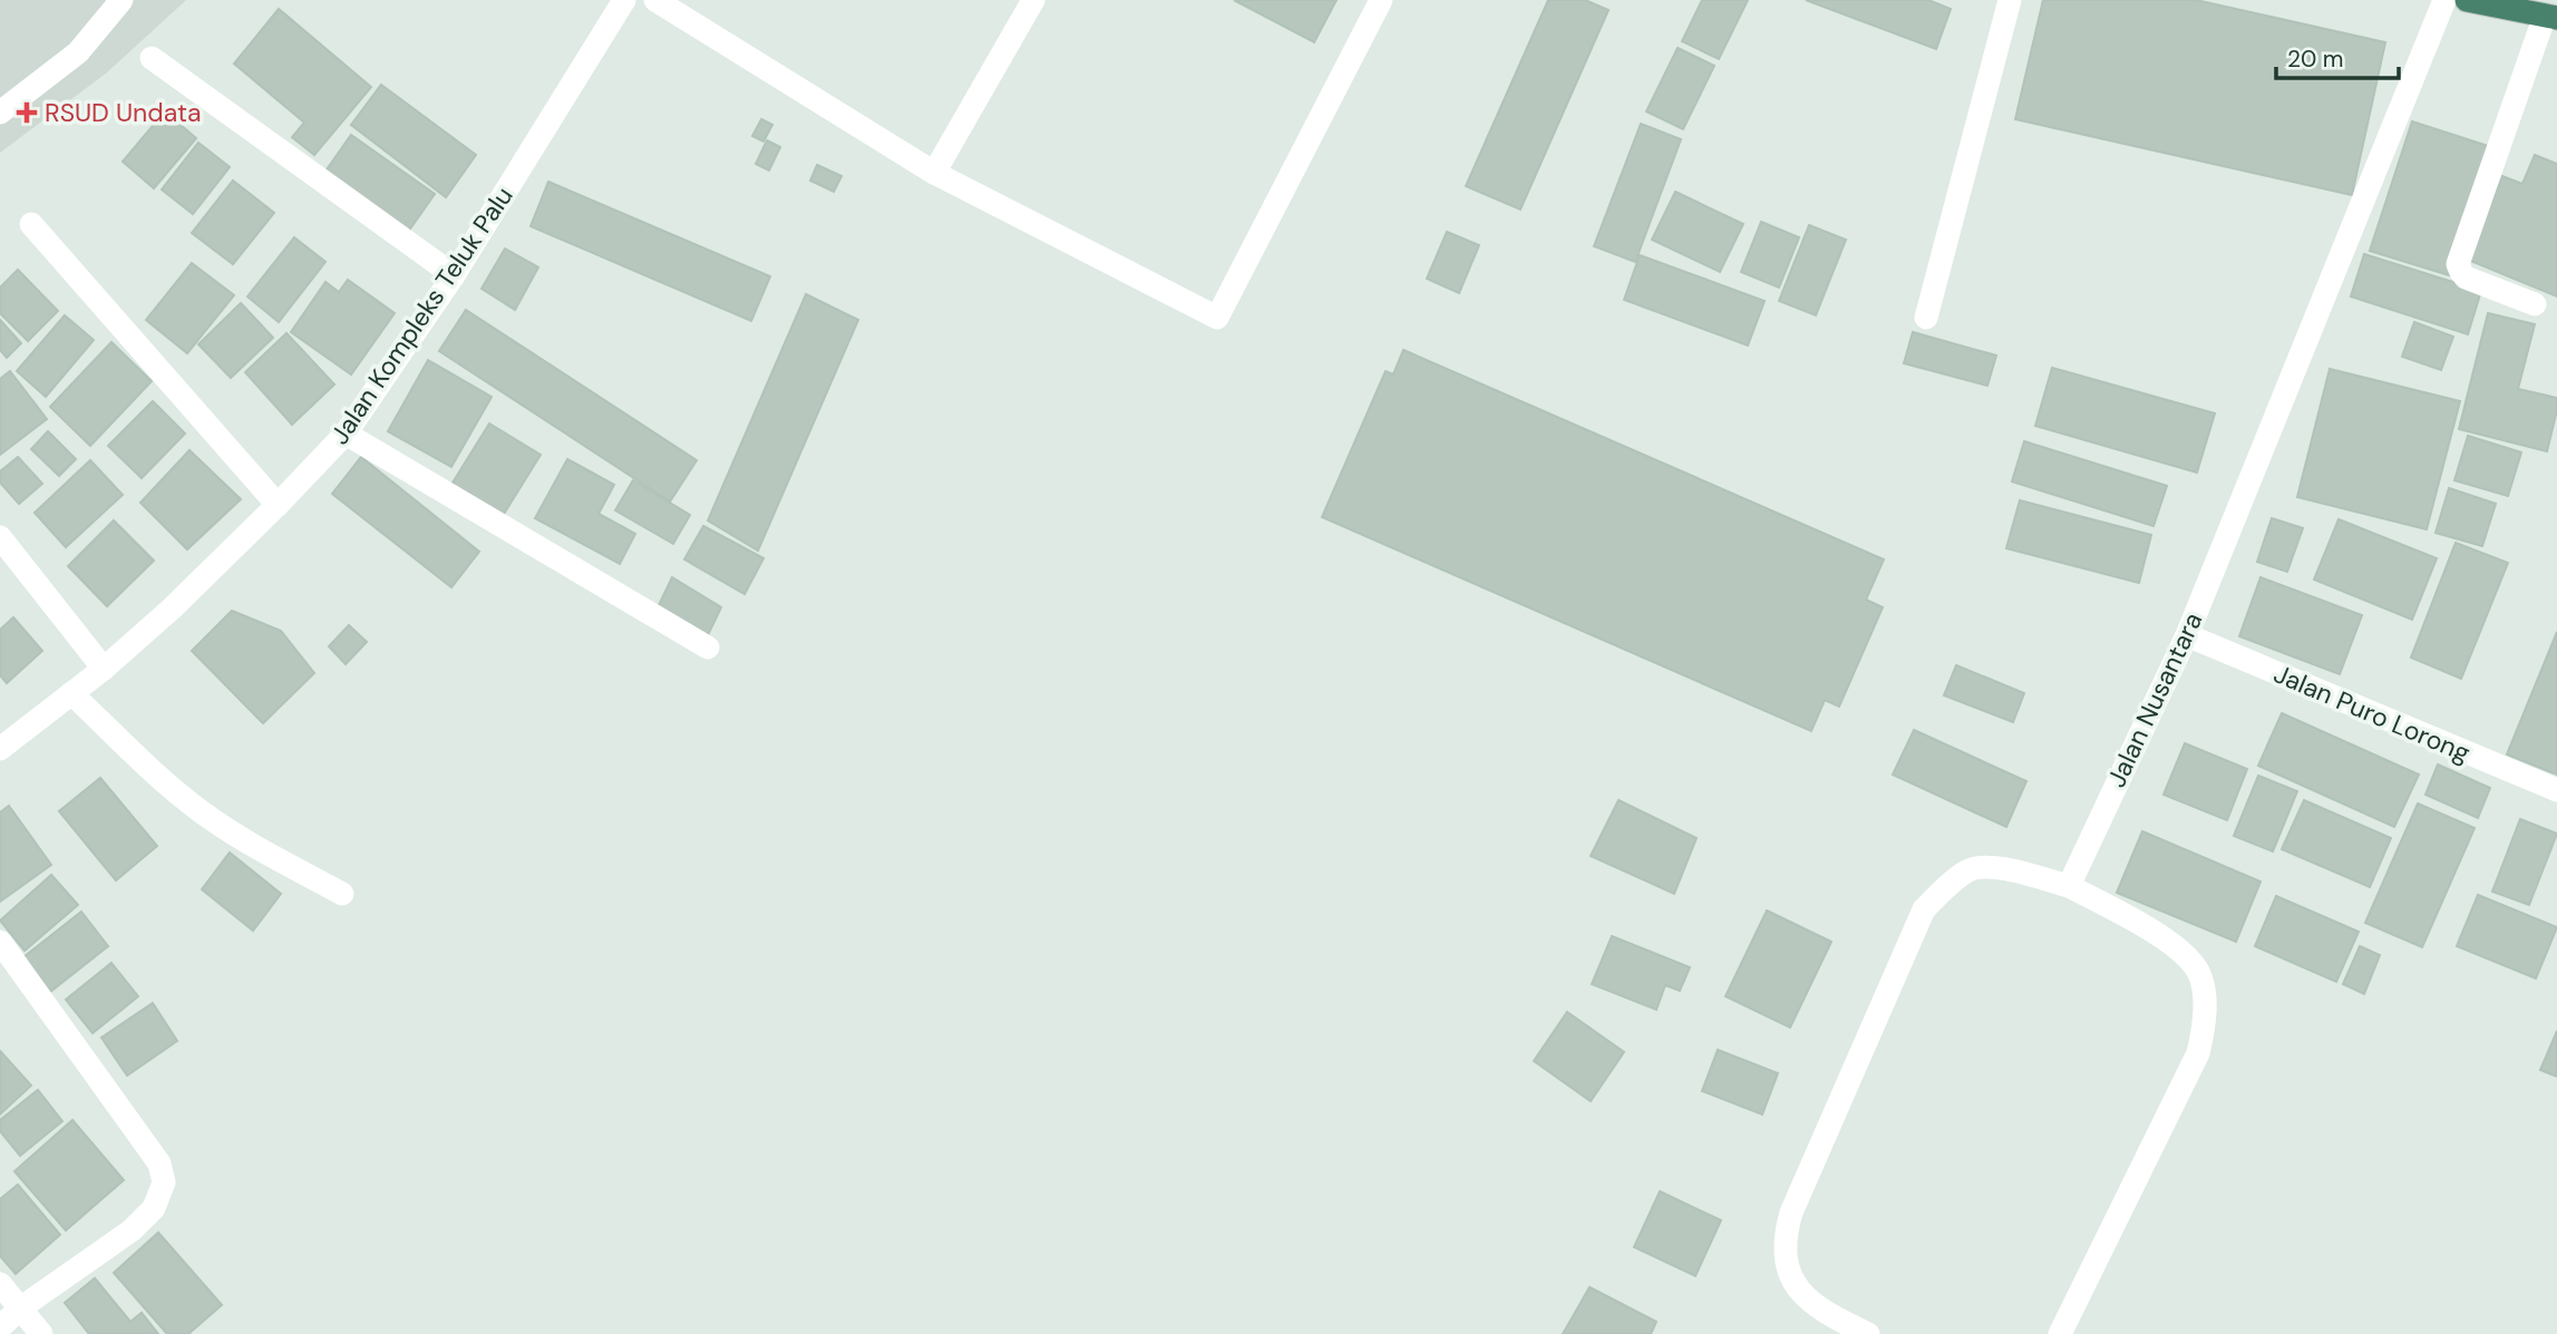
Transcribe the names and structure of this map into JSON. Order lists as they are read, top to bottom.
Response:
{
  "streets": {
    "street": ["Jalan Kompleks Teluk Palu", "Jalan Nusantara", "Jalan Puro Lorong"]
  },
  "crossings": [
    ["Jalan Nusantara", "Jalan Puro Lorong"]
  ],
  "places": {
    "health": ["RSUD Undata"]
  },
  "scale_bar": "20 m"
}
